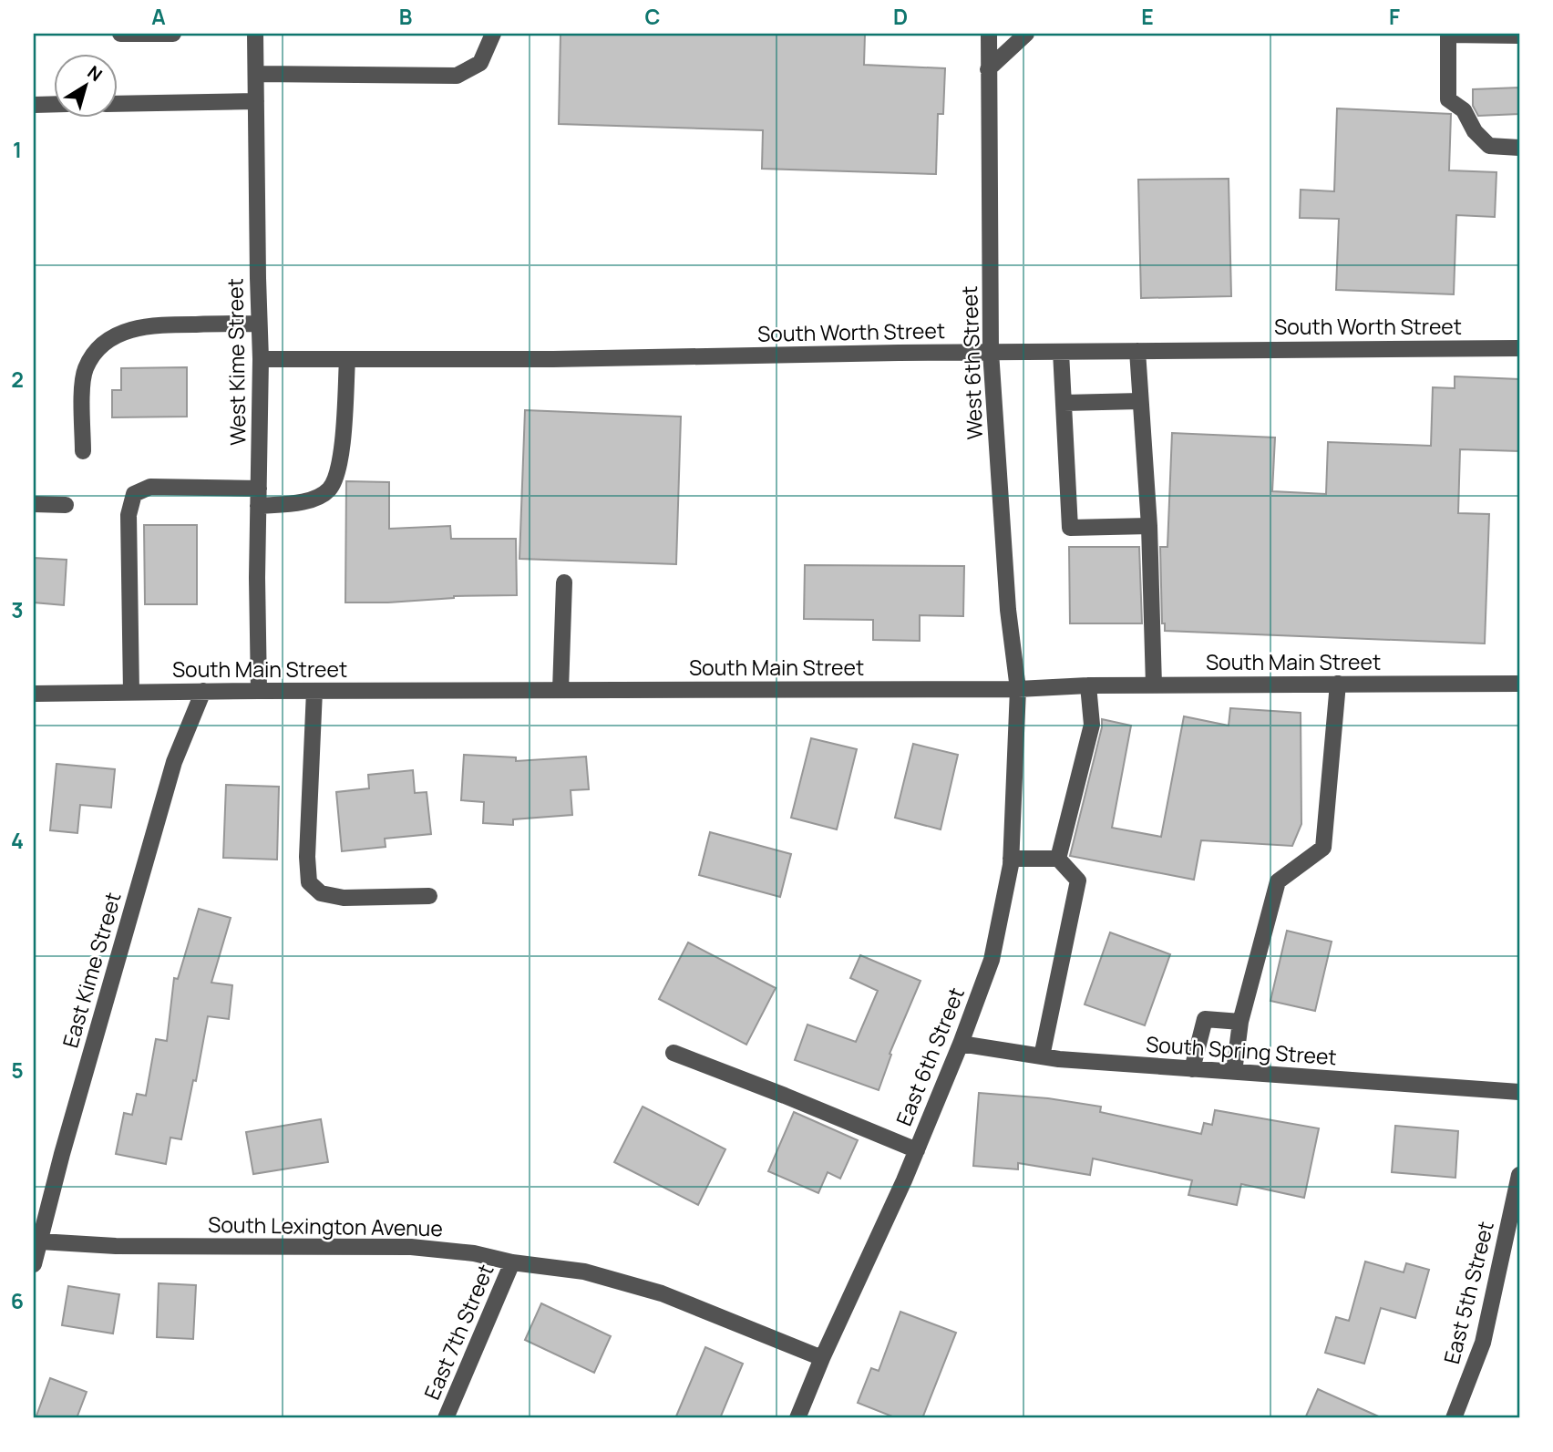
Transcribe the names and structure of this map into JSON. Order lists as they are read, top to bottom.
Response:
{
  "streets": {
    "street": [
      "South Worth Street",
      "West Kime Street",
      "West 6th Street",
      "South Main Street",
      "East Kime Street",
      "South Spring Street",
      "East 6th Street",
      "South Lexington Avenue",
      "East 5th Street",
      "East 7th Street"
    ]
  },
  "crossings": [
    ["South Worth Street", "West Kime Street"],
    ["South Worth Street", "West 6th Street"],
    ["West Kime Street", "South Main Street"],
    ["West 6th Street", "South Main Street"],
    ["West 6th Street", "East 6th Street"],
    ["South Main Street", "East Kime Street"],
    ["South Main Street", "East 6th Street"],
    ["East Kime Street", "South Lexington Avenue"],
    ["South Spring Street", "East 6th Street"],
    ["East 6th Street", "South Lexington Avenue"],
    ["South Lexington Avenue", "East 7th Street"]
  ],
  "north": "top right",
  "grid": {
    "columns": [
      "A",
      "B",
      "C",
      "D",
      "E",
      "F"
    ],
    "rows": [
      "1",
      "2",
      "3",
      "4",
      "5",
      "6"
    ]
  }
}
